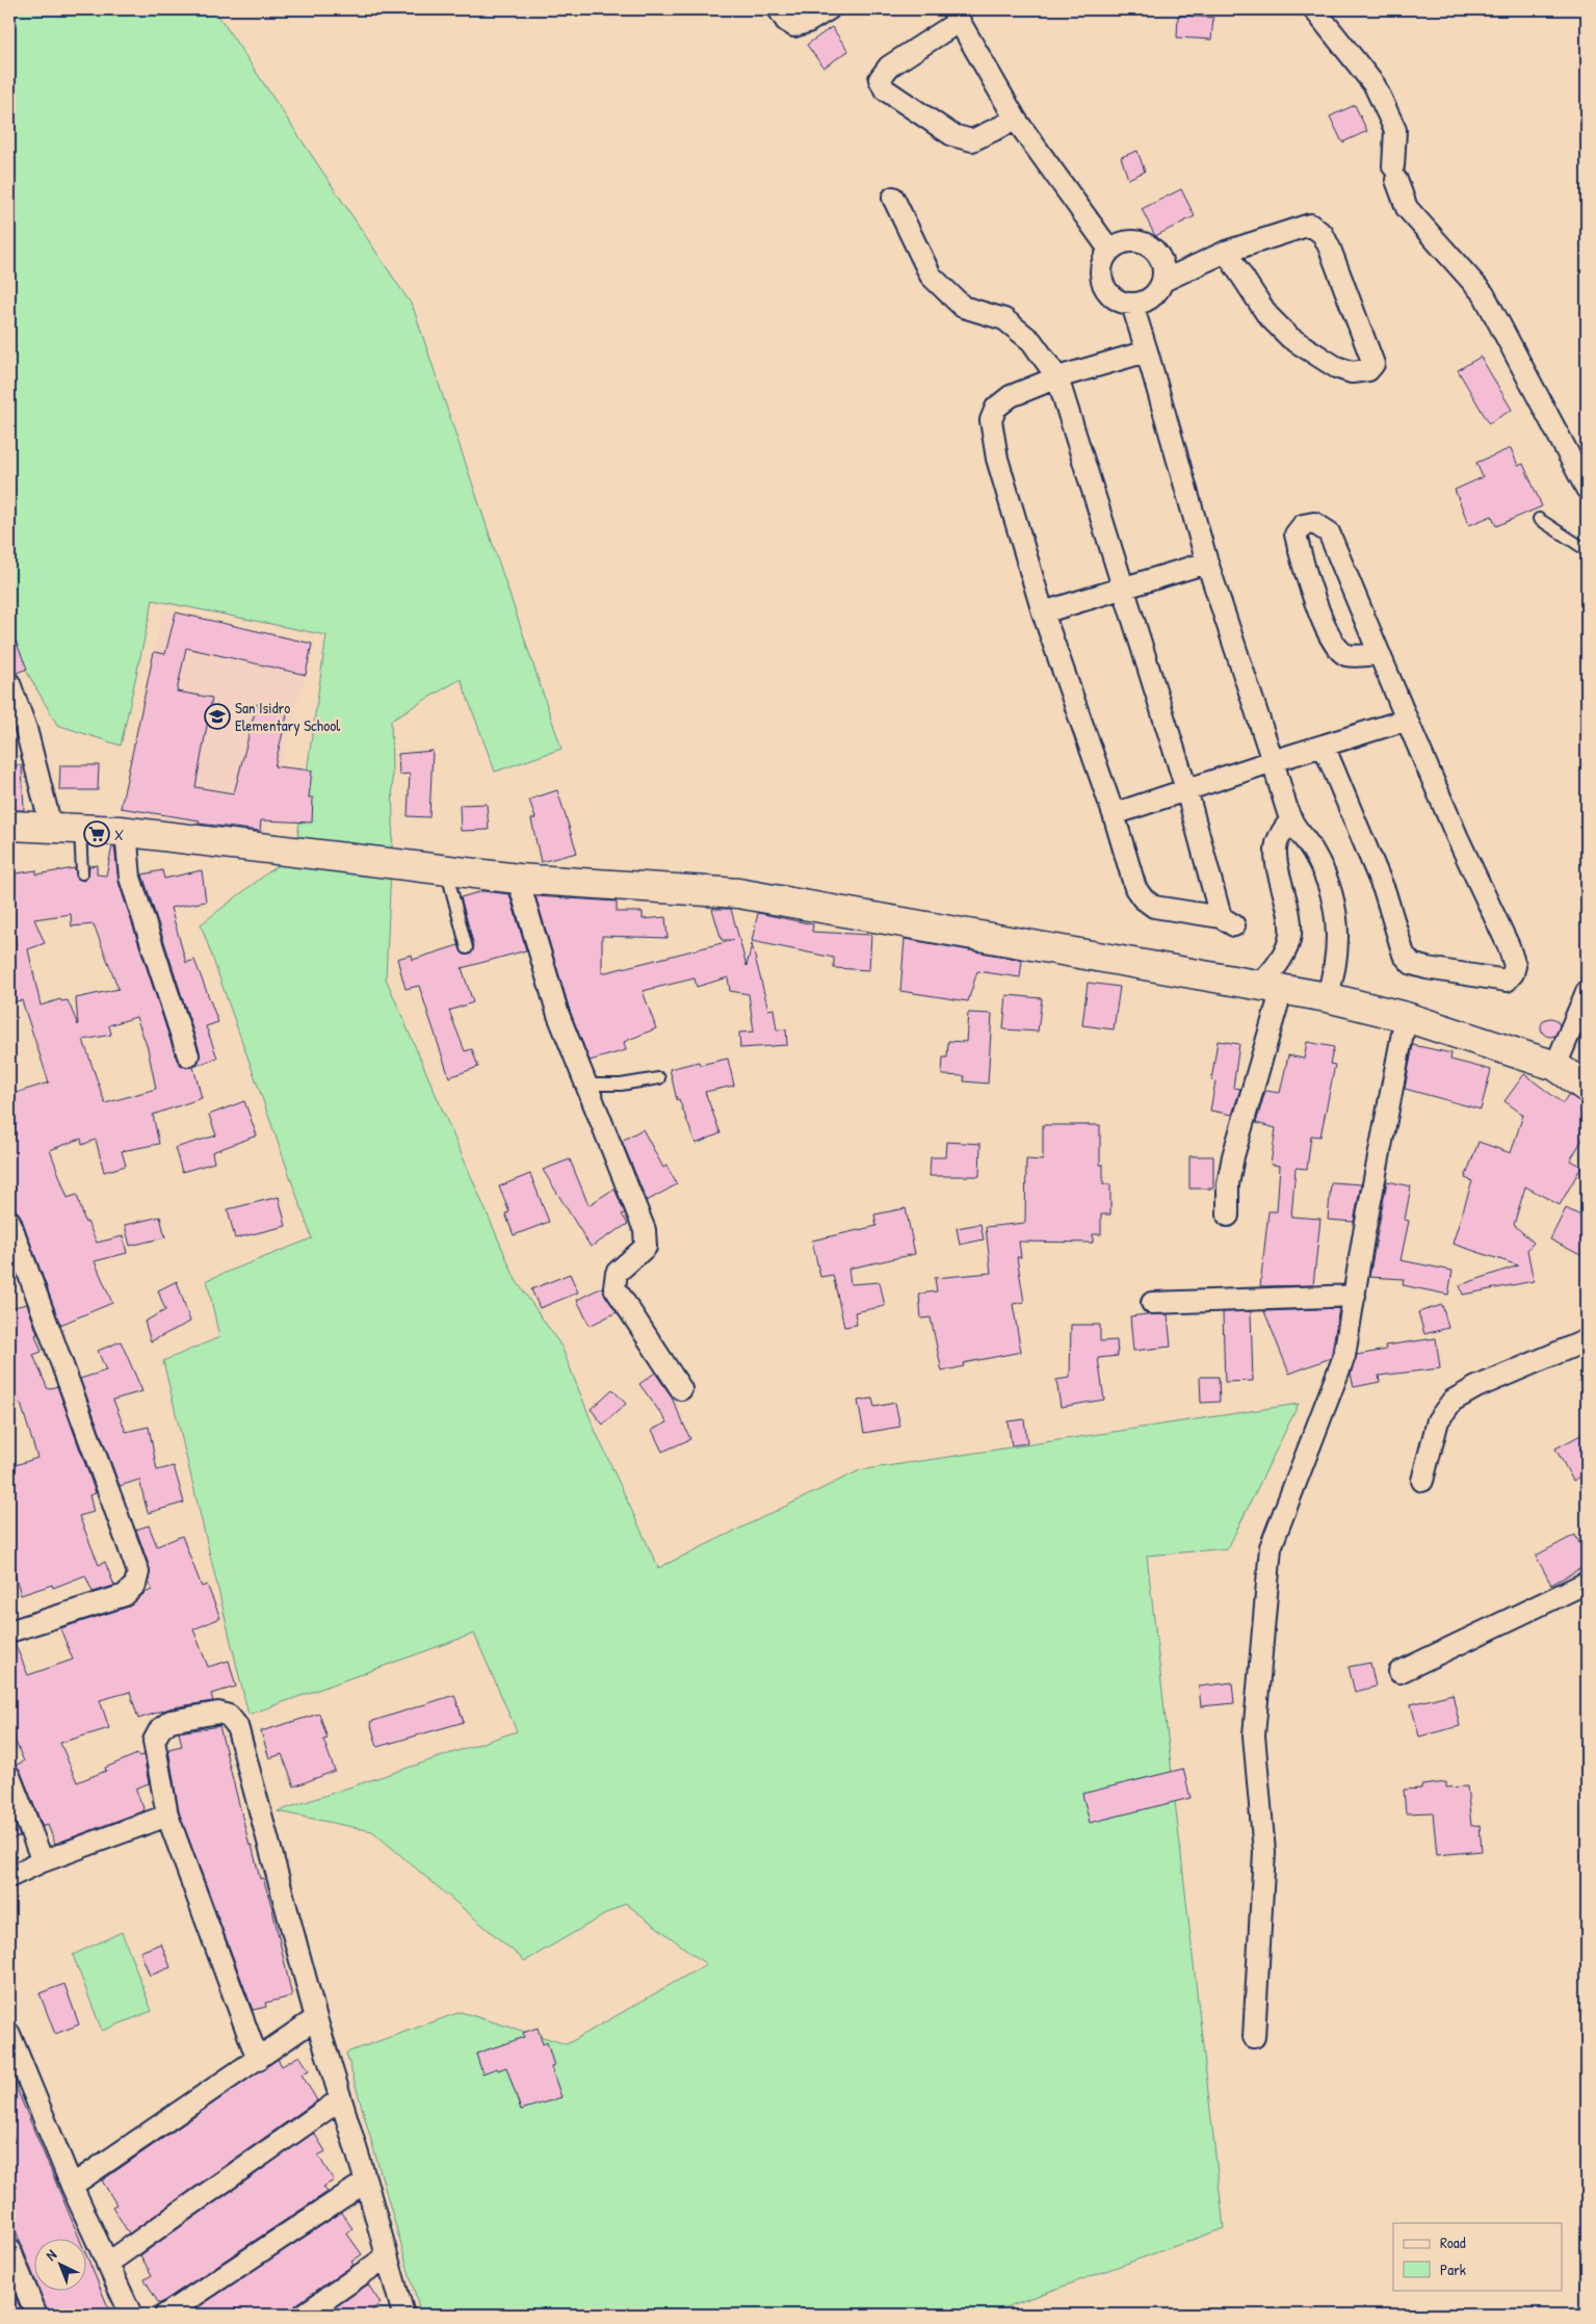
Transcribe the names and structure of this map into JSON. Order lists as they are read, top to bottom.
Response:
{
  "places": {
    "school or university": ["San Isidro Elementary School"],
    "supermarket": ["X"]
  },
  "legend": ["Road", "Park"],
  "north": "top left"
}
